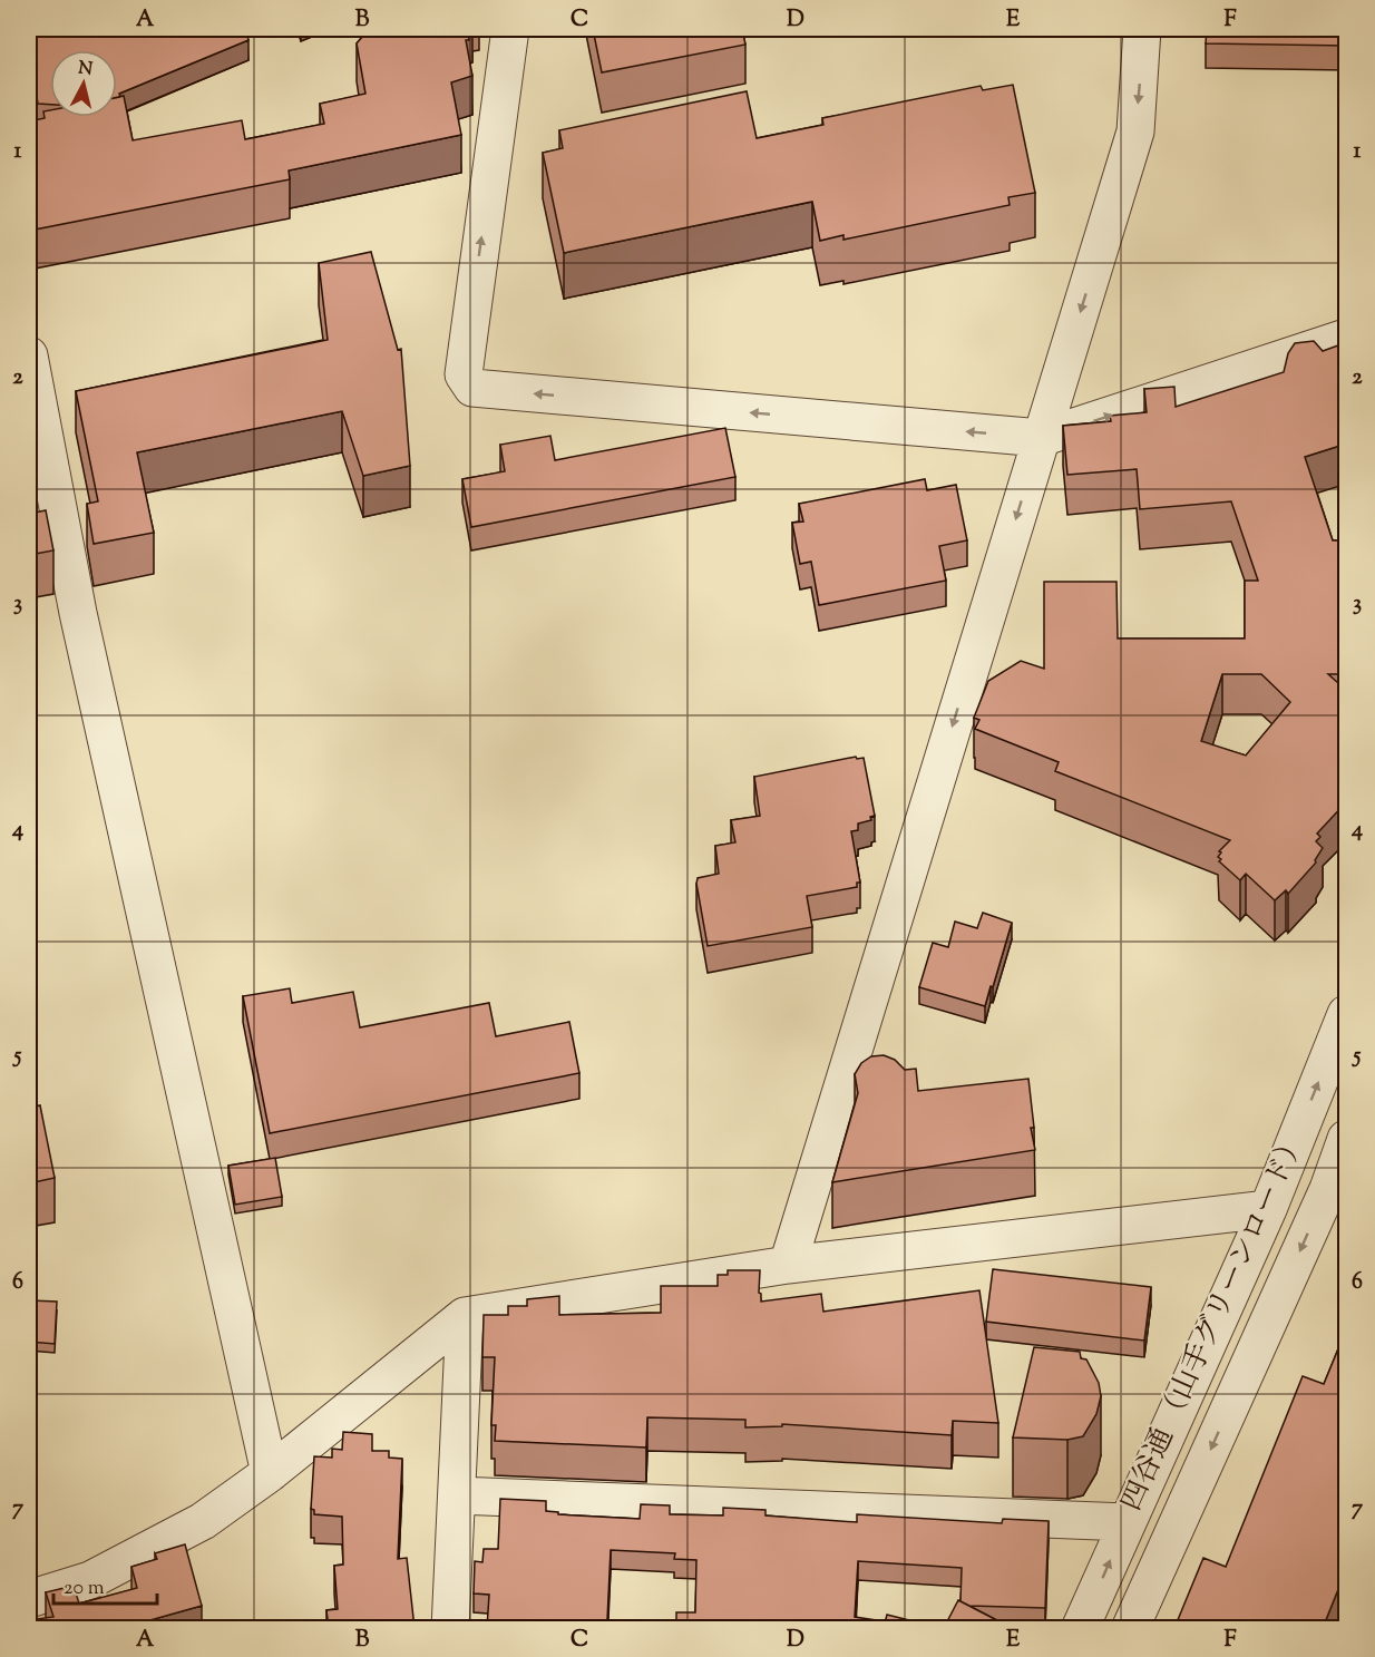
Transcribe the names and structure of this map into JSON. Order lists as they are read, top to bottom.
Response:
{
  "streets": {
    "street": ["四谷通 （山手グリーンロード）"]
  },
  "scale_bar": "20 m",
  "north": "top",
  "grid": {
    "columns": [
      "A",
      "B",
      "C",
      "D",
      "E",
      "F"
    ],
    "rows": [
      "1",
      "2",
      "3",
      "4",
      "5",
      "6",
      "7"
    ]
  }
}
